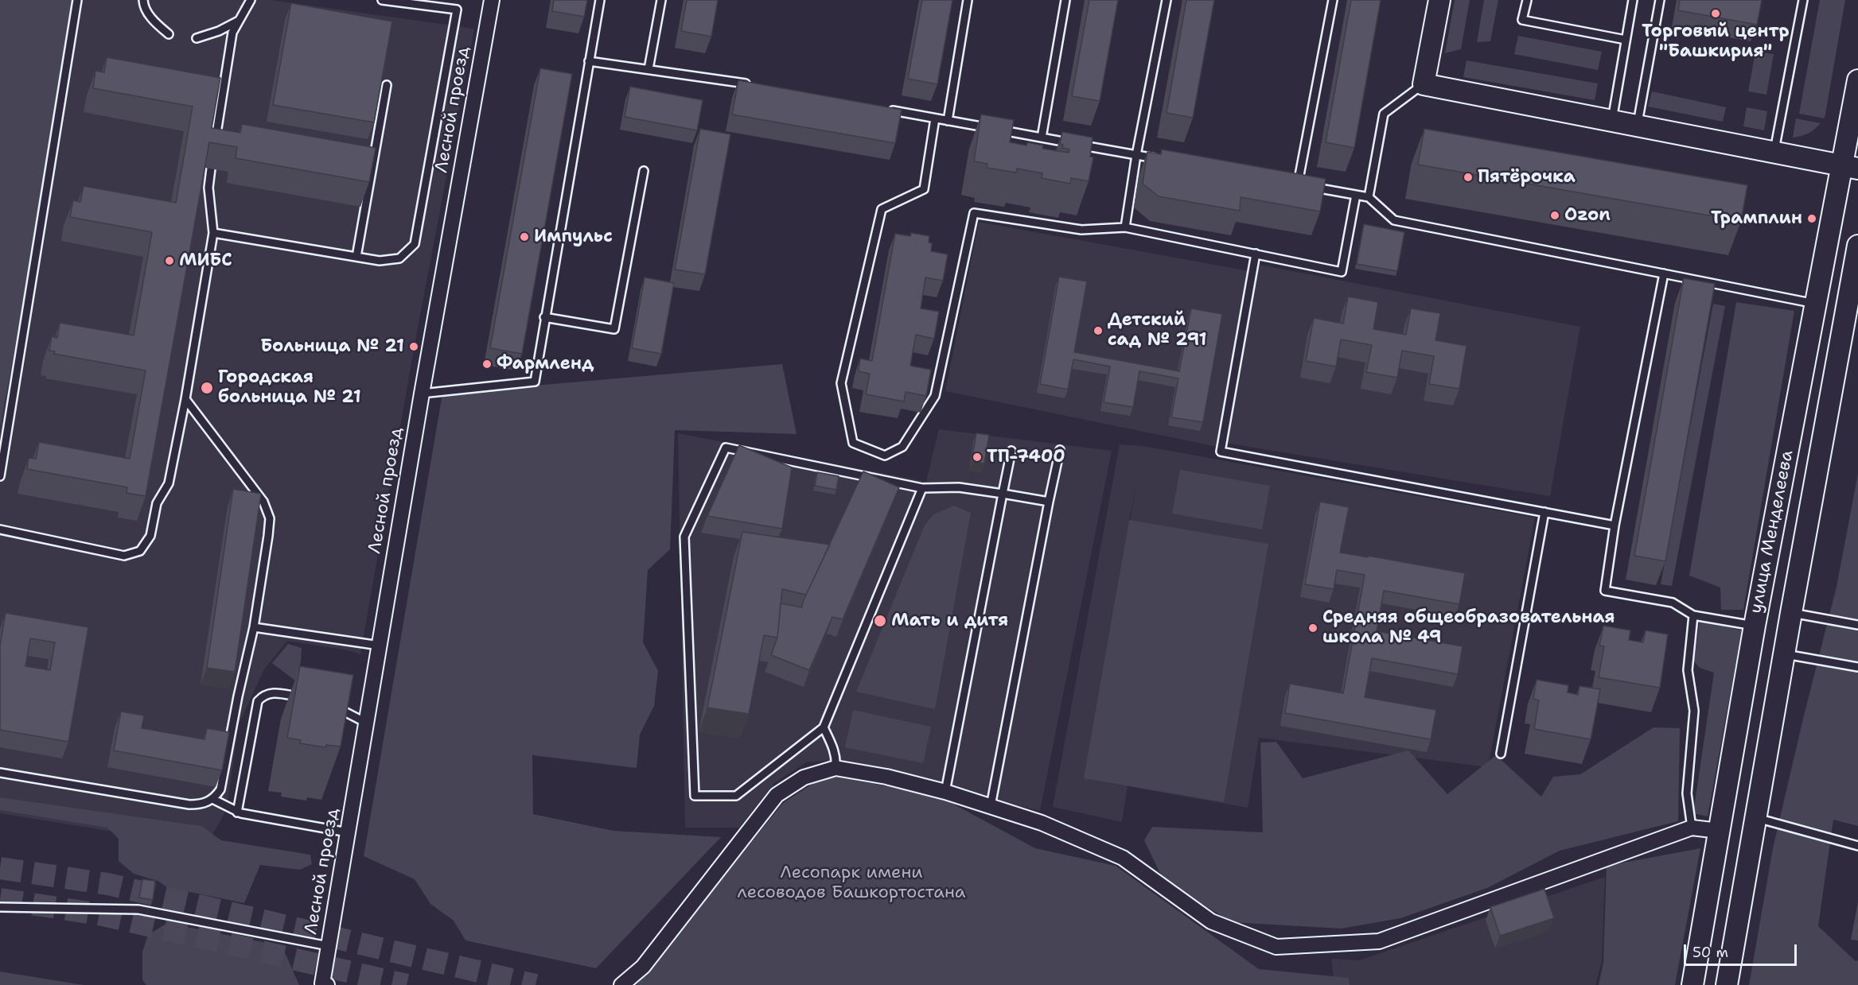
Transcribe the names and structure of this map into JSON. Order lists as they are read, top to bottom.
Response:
{
  "streets": {
    "main road": ["улица Менделеева"],
    "street": ["Лесной проезд"]
  },
  "parks": ["Лесопарк имени лесоводов Башкортостана"],
  "places": [
    "Торговый центр \"Башкирия\"",
    "Пятёрочка",
    "Ozon",
    "Трамплин",
    "Импульс",
    "МИБС",
    "Детский сад № 291",
    "Больница № 21",
    "Фармленд",
    "Городская больница № 21",
    "ТП-7400",
    "Мать и дитя",
    "Средняя общеобразовательная школа № 49"
  ],
  "scale_bar": "50 m"
}
